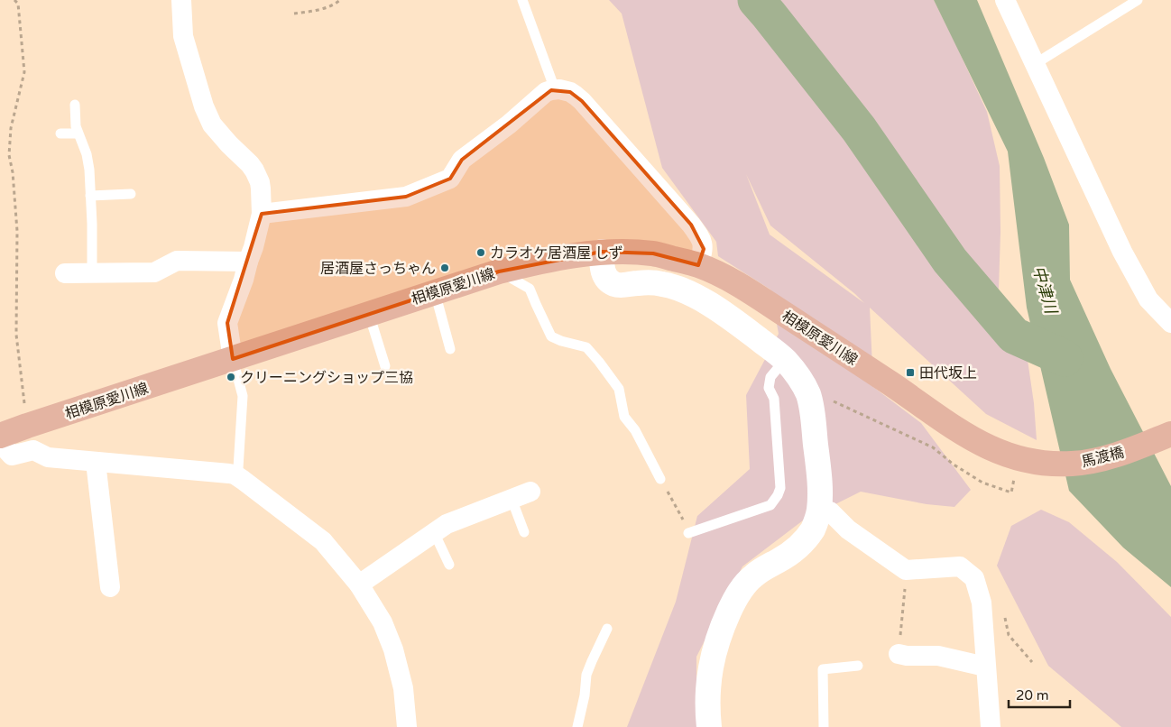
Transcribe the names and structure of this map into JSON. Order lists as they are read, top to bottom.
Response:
{
  "streets": {
    "main road": ["相模原愛川線", "馬渡橋"]
  },
  "crossings": [
    ["相模原愛川線", "馬渡橋"]
  ],
  "water": ["中津川"],
  "places": {
    "other": ["カラオケ居酒屋 しず", "居酒屋さっちゃん", "クリーニングショップ三協"],
    "transit": ["田代坂上"]
  },
  "scale_bar": "20 m"
}
